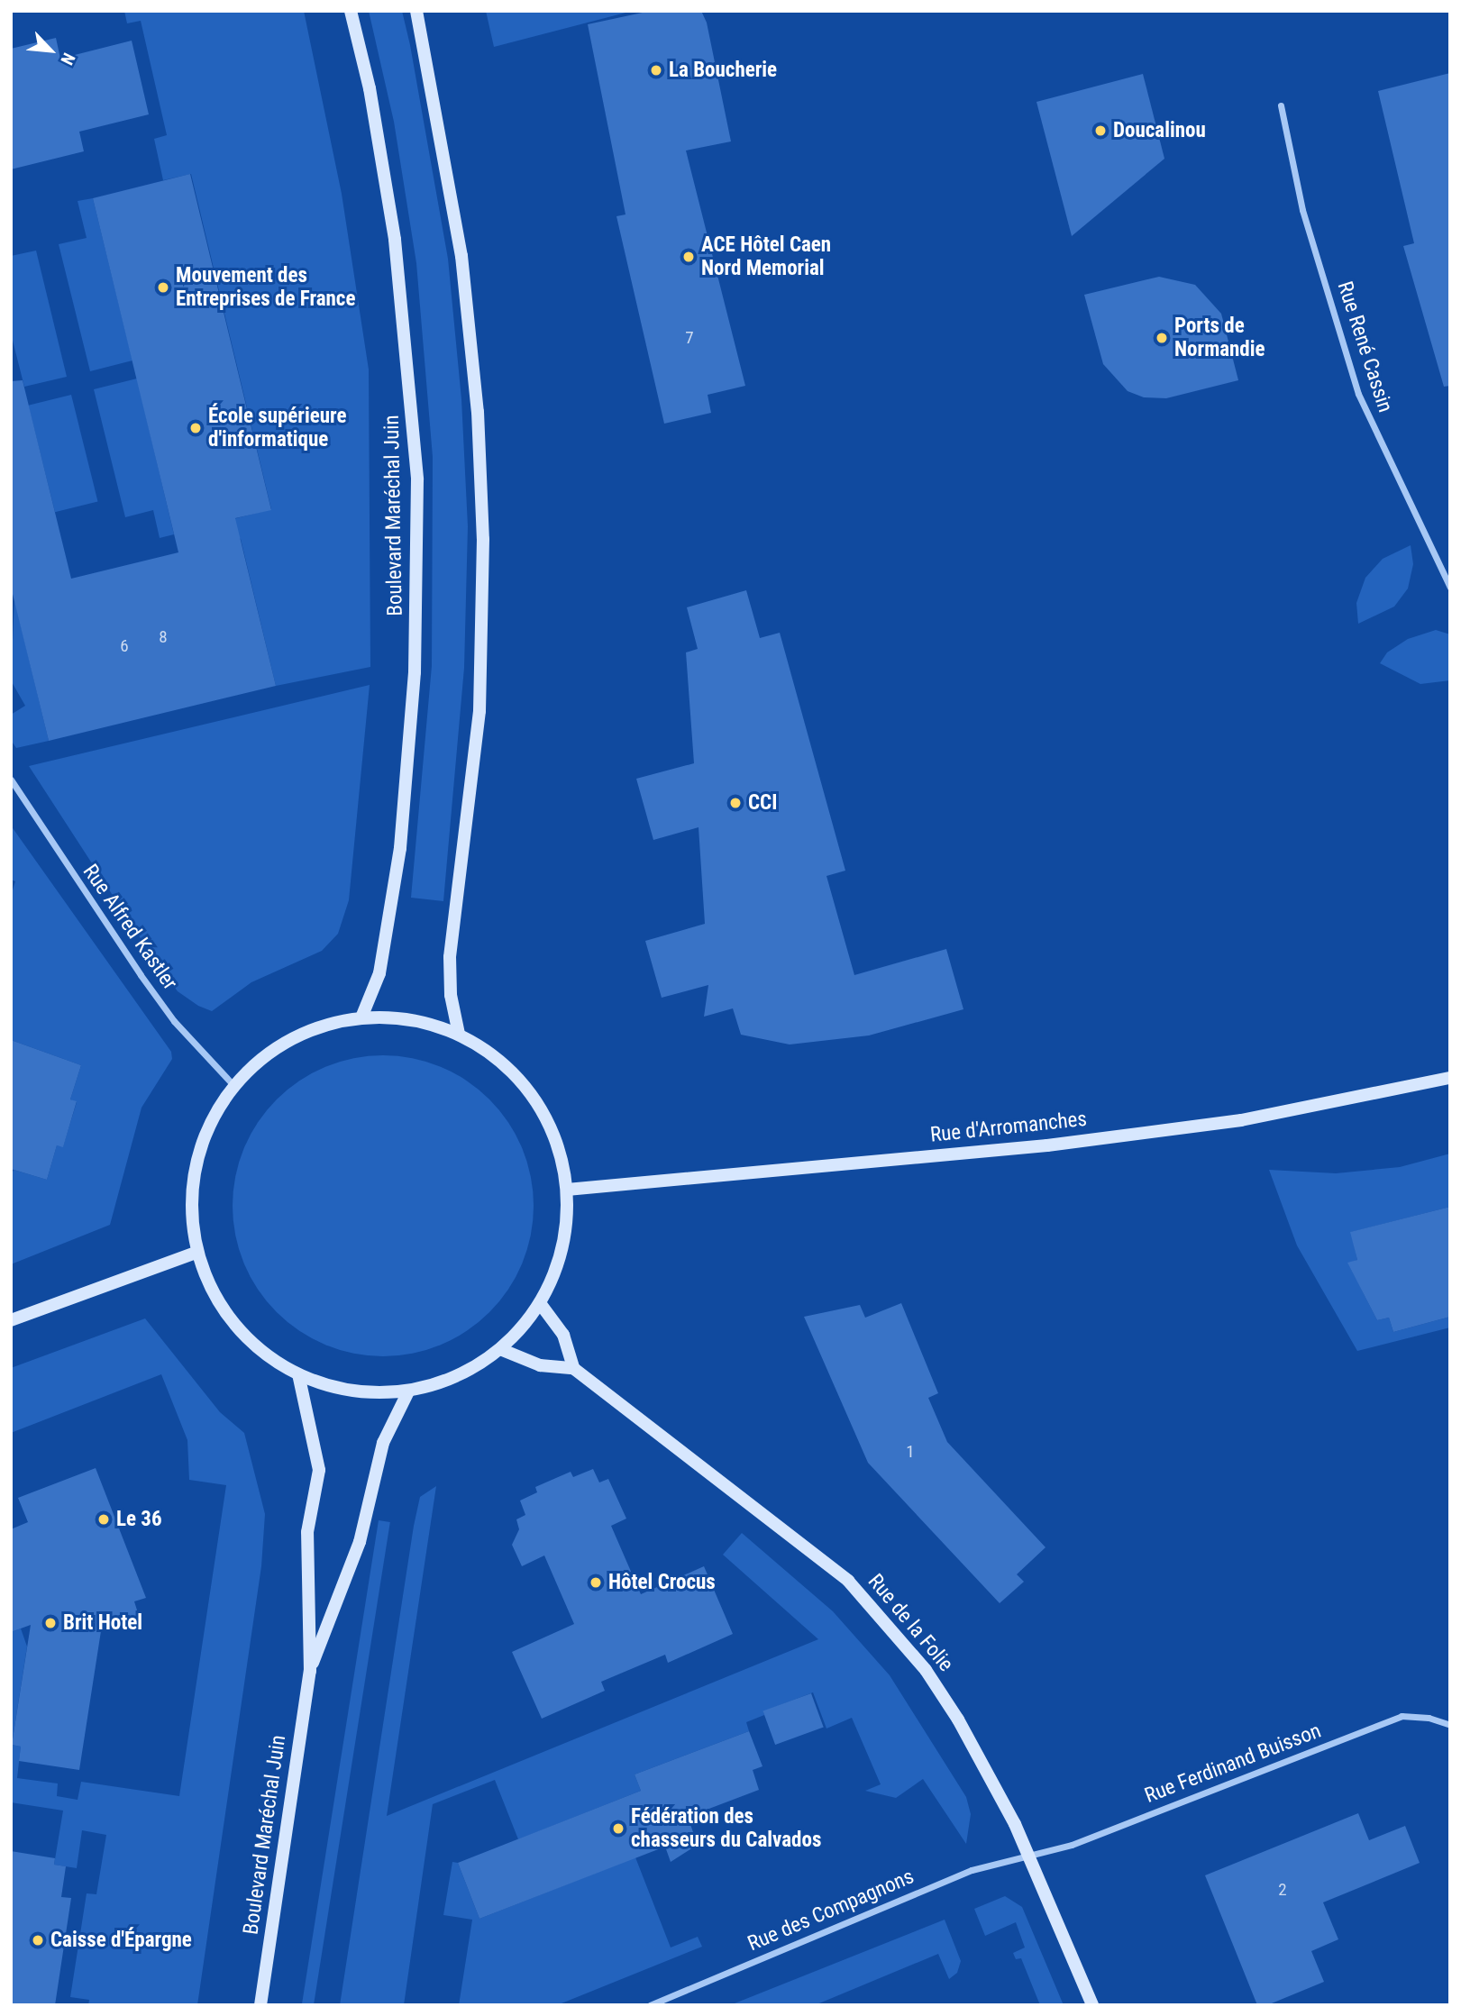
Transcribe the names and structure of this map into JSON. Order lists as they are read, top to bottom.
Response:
{
  "streets": {
    "main road": ["Boulevard Maréchal Juin", "Rue d'Arromanches", "Rue de la Folie"],
    "street": [
      "Rue René Cassin",
      "Rue Alfred Kastler",
      "Rue Ferdinand Buisson",
      "Rue des Compagnons"
    ]
  },
  "crossings": [
    ["Rue de la Folie", "Rue Ferdinand Buisson"],
    ["Rue de la Folie", "Rue des Compagnons"],
    ["Rue Ferdinand Buisson", "Rue des Compagnons"]
  ],
  "places": [
    "La Boucherie",
    "Doucalinou",
    "ACE Hôtel Caen Nord Memorial",
    "Mouvement des Entreprises de France",
    "Ports de Normandie",
    "École supérieure d'informatique",
    "CCI",
    "Le 36",
    "Hôtel Crocus",
    "Brit Hotel",
    "Fédération des chasseurs du Calvados",
    "Caisse d'Épargne"
  ],
  "house_numbers": [
    "7",
    "8",
    "6",
    "1",
    "2"
  ],
  "north": "bottom right"
}
